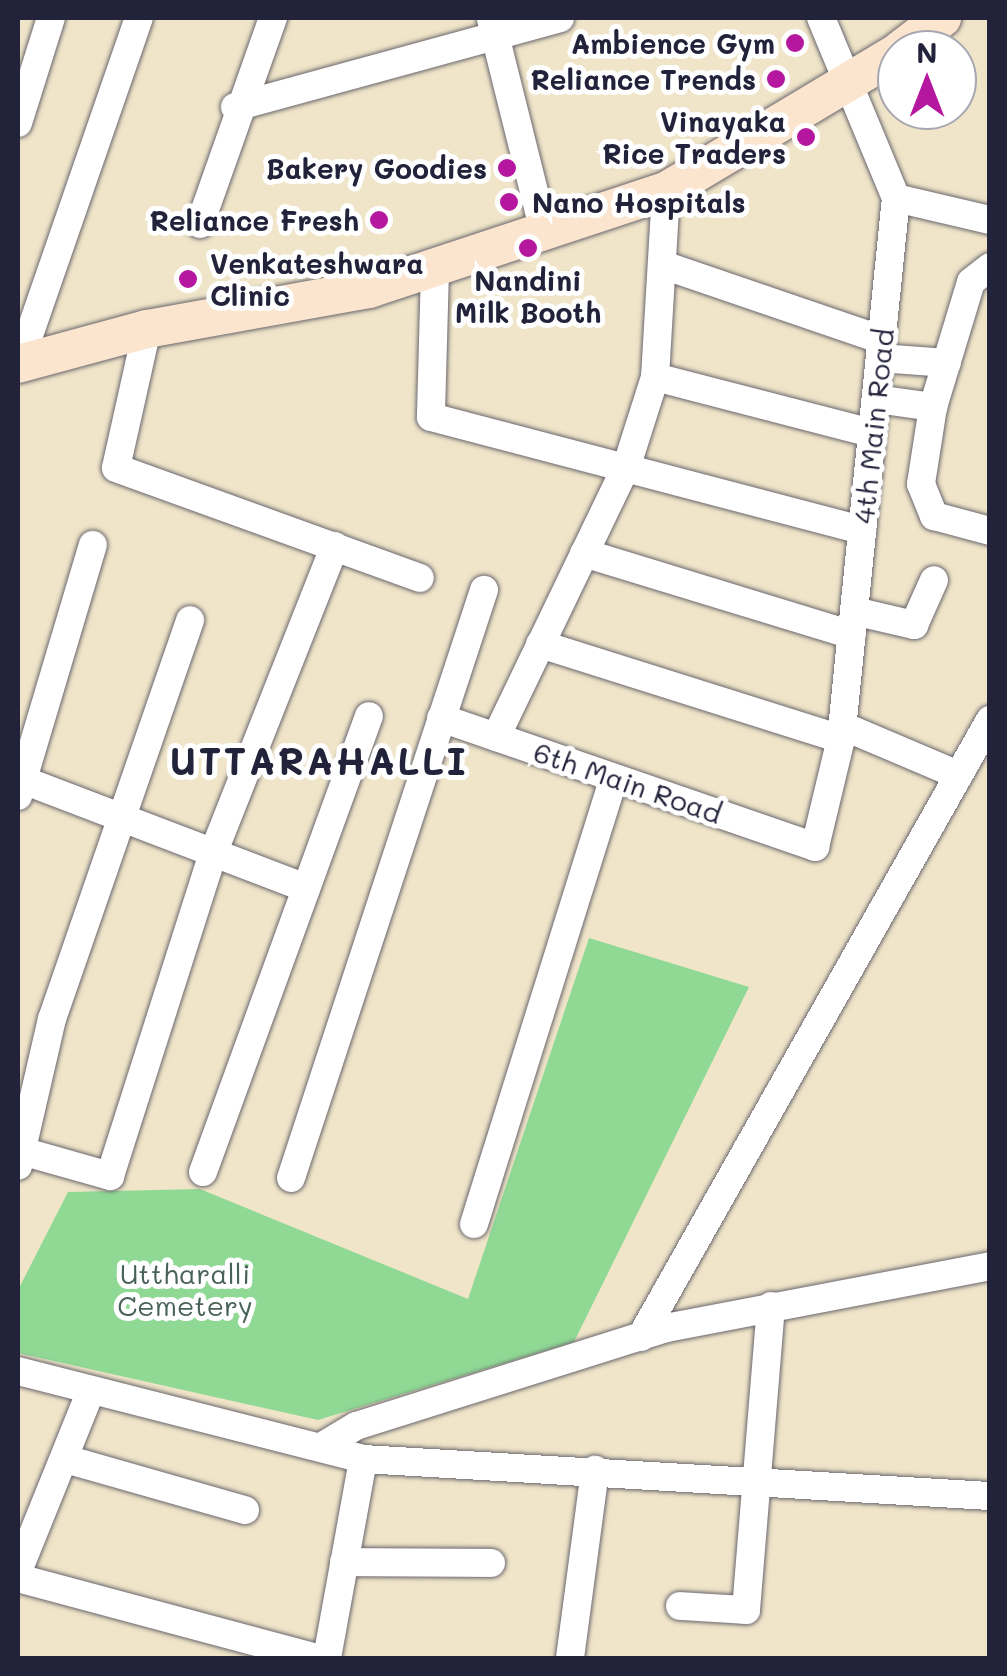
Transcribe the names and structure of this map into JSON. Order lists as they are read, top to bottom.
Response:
{
  "streets": {
    "street": ["4th Main Road", "6th Main Road"]
  },
  "crossings": [
    ["4th Main Road", "6th Main Road"]
  ],
  "districts": ["UTTARAHALLI"],
  "parks": ["Uttharalli Cemetery"],
  "places": [
    "Ambience Gym",
    "Reliance Trends",
    "Vinayaka Rice Traders",
    "Bakery Goodies",
    "Nano Hospitals",
    "Reliance Fresh",
    "Nandini Milk Booth",
    "Venkateshwara Clinic"
  ],
  "north": "top"
}
